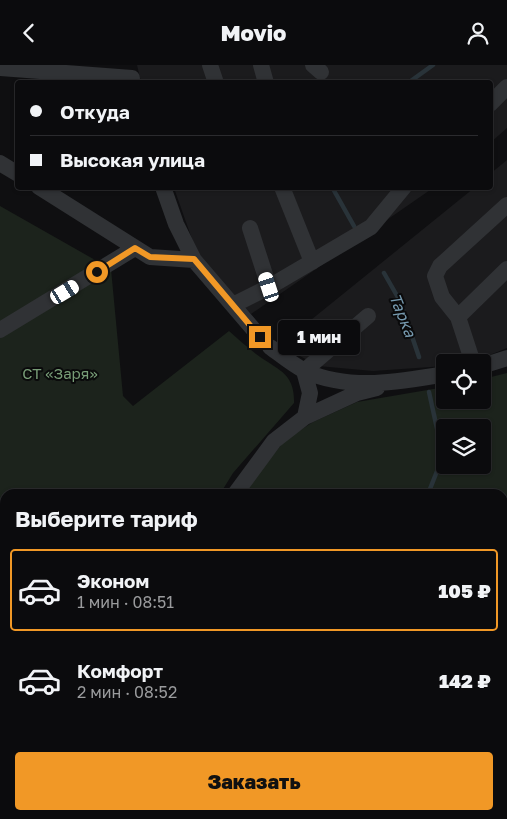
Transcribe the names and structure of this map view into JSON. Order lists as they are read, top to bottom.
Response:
{
  "water": ["Тарка"],
  "parks": ["СТ «Заря»"],
  "page": {
    "header": "Movio",
    "banner": ["Откуда", "Высокая улица"],
    "bubble": "1 мин",
    "heading": "Выберите тариф",
    "list": [
      {
        "name": "Эконом",
        "note": "1 мин · 08:51",
        "value": "105 ₽"
      },
      {
        "name": "Комфорт",
        "note": "2 мин · 08:52",
        "value": "142 ₽"
      }
    ],
    "buttons": "Заказать"
  }
}
